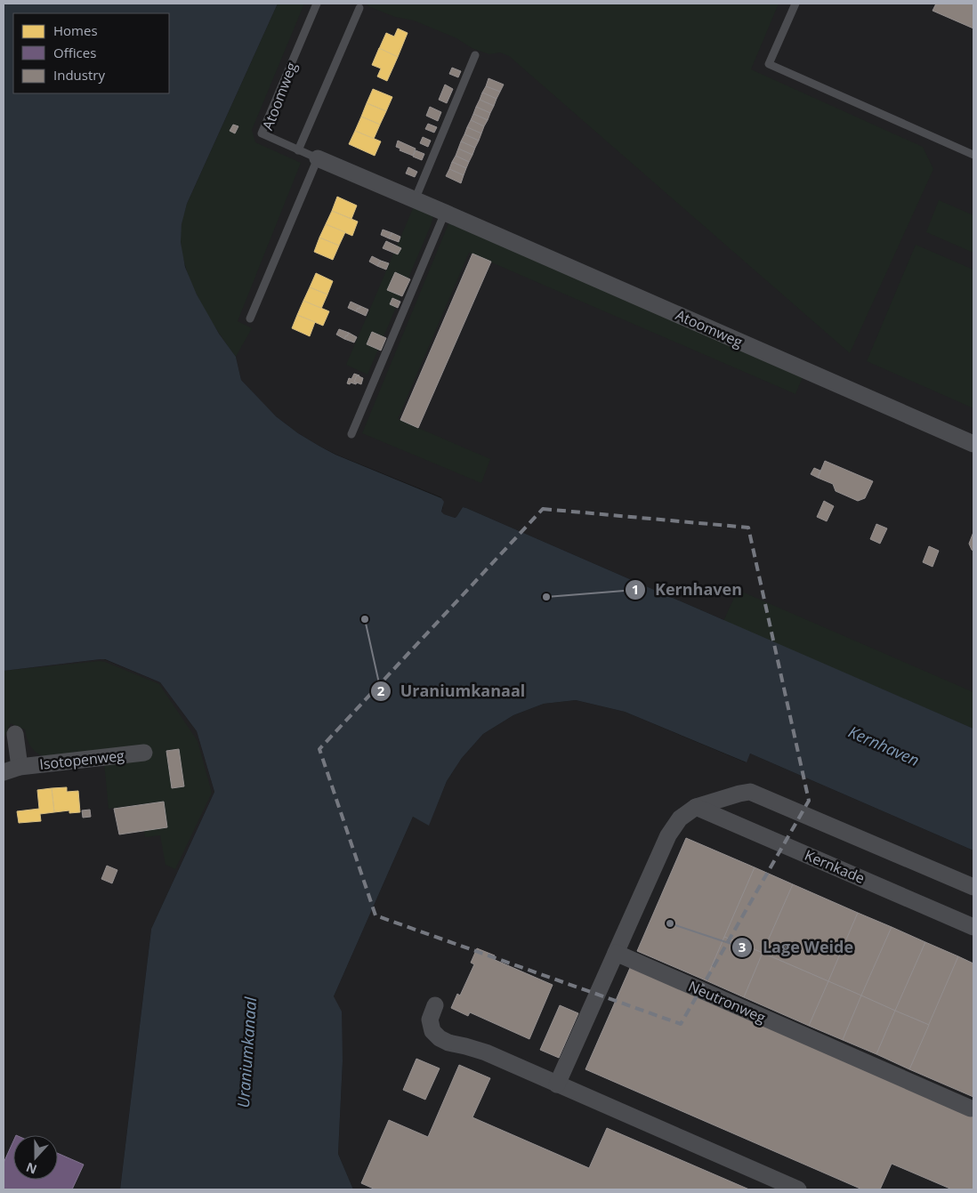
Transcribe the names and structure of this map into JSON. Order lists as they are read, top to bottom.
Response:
{
  "streets": {
    "street": [
      "Atoomweg",
      "Isotopenweg",
      "Kernkade",
      "Neutronweg"
    ]
  },
  "water": ["Kernhaven", "Uraniumkanaal"],
  "places": ["Kernhaven", "Uraniumkanaal", "Lage Weide"],
  "legend": ["Homes", "Offices", "Industry"],
  "north": "bottom"
}
